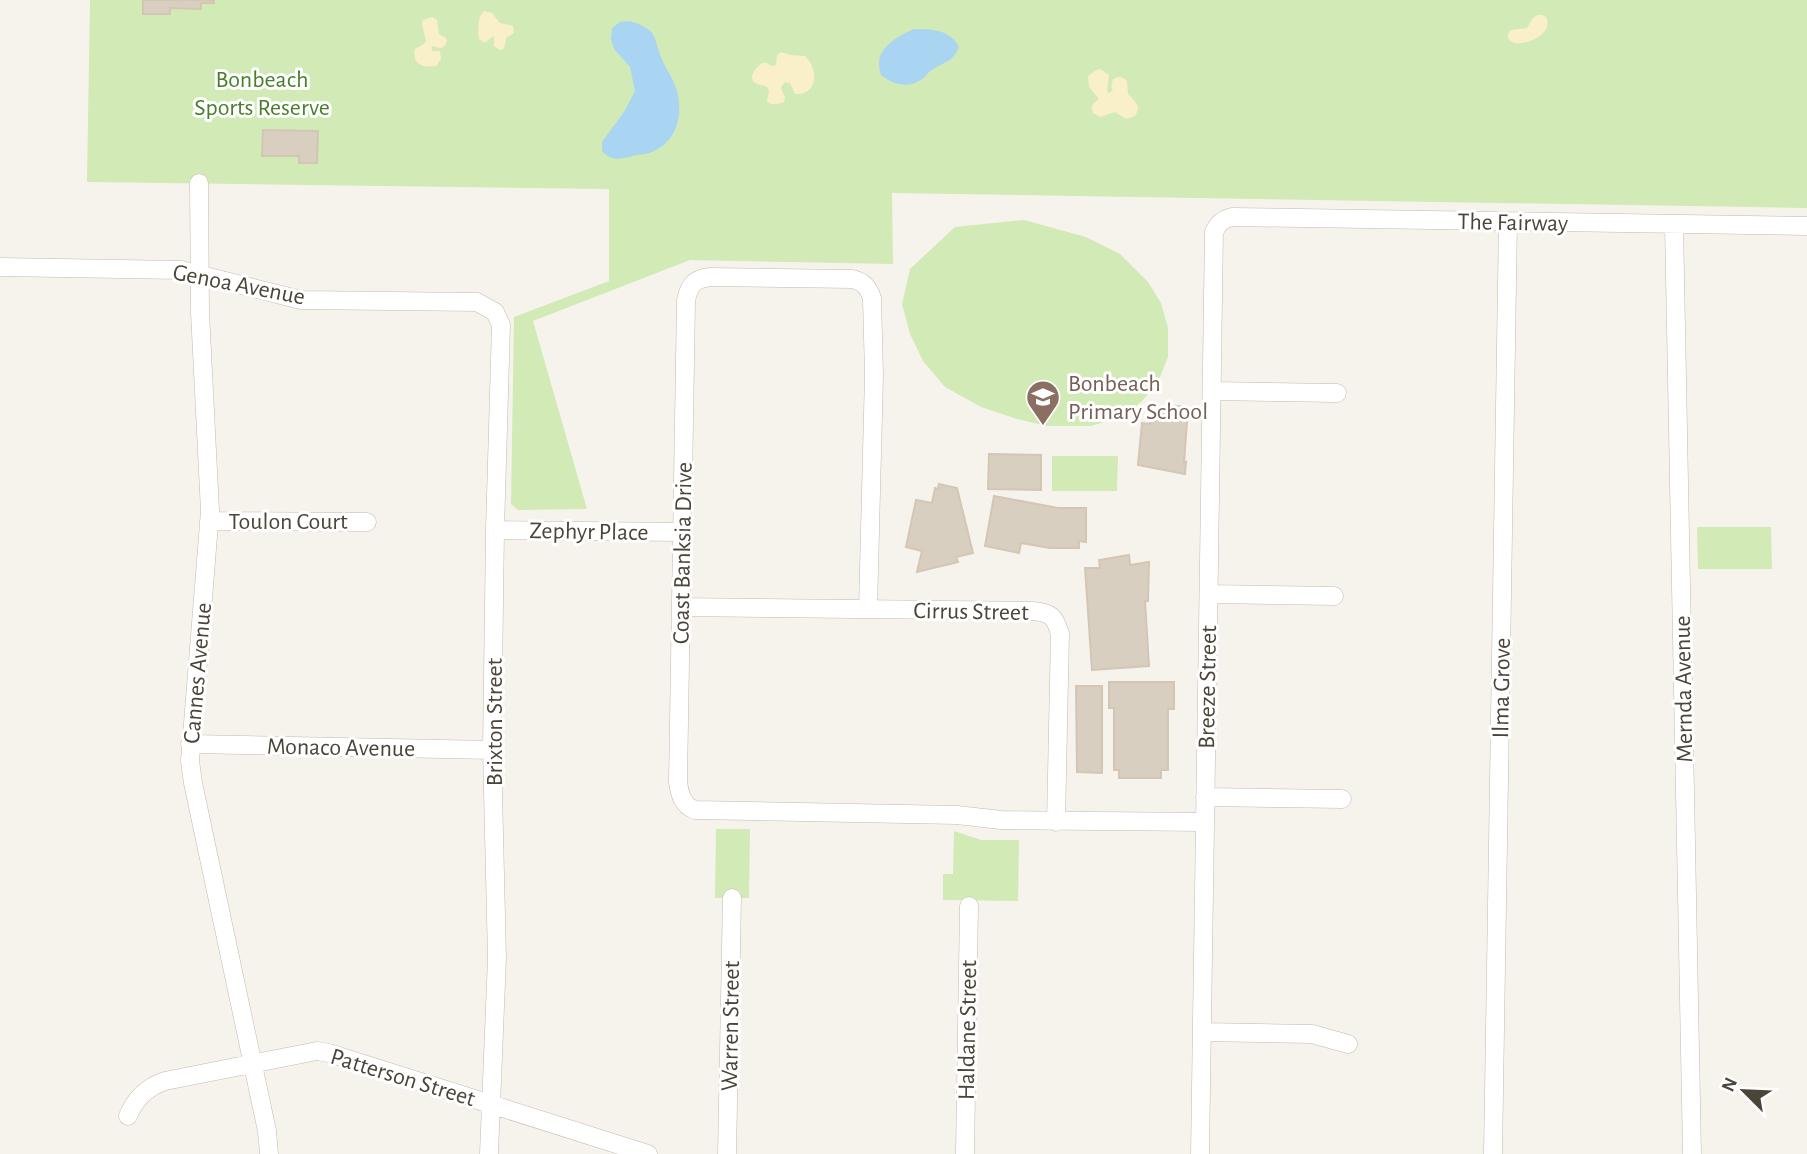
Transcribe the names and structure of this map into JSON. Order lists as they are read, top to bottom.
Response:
{
  "streets": {
    "street": [
      "The Fairway",
      "Genoa Avenue",
      "Toulon Court",
      "Zephyr Place",
      "Coast Banksia Drive",
      "Cirrus Street",
      "Cannes Avenue",
      "Breeze Street",
      "Ilma Grove",
      "Mernda Avenue",
      "Brixton Street",
      "Monaco Avenue",
      "Warren Street",
      "Haldane Street",
      "Patterson Street"
    ]
  },
  "crossings": [
    ["The Fairway", "Breeze Street"],
    ["The Fairway", "Ilma Grove"],
    ["The Fairway", "Mernda Avenue"],
    ["Genoa Avenue", "Cannes Avenue"],
    ["Genoa Avenue", "Brixton Street"],
    ["Toulon Court", "Cannes Avenue"],
    ["Zephyr Place", "Coast Banksia Drive"],
    ["Zephyr Place", "Brixton Street"],
    ["Coast Banksia Drive", "Cirrus Street"],
    ["Coast Banksia Drive", "Breeze Street"],
    ["Cannes Avenue", "Monaco Avenue"],
    ["Cannes Avenue", "Patterson Street"],
    ["Brixton Street", "Monaco Avenue"],
    ["Brixton Street", "Patterson Street"]
  ],
  "parks": ["Bonbeach Sports Reserve"],
  "places": {
    "school or university": ["Bonbeach Primary School"]
  },
  "north": "top left"
}
